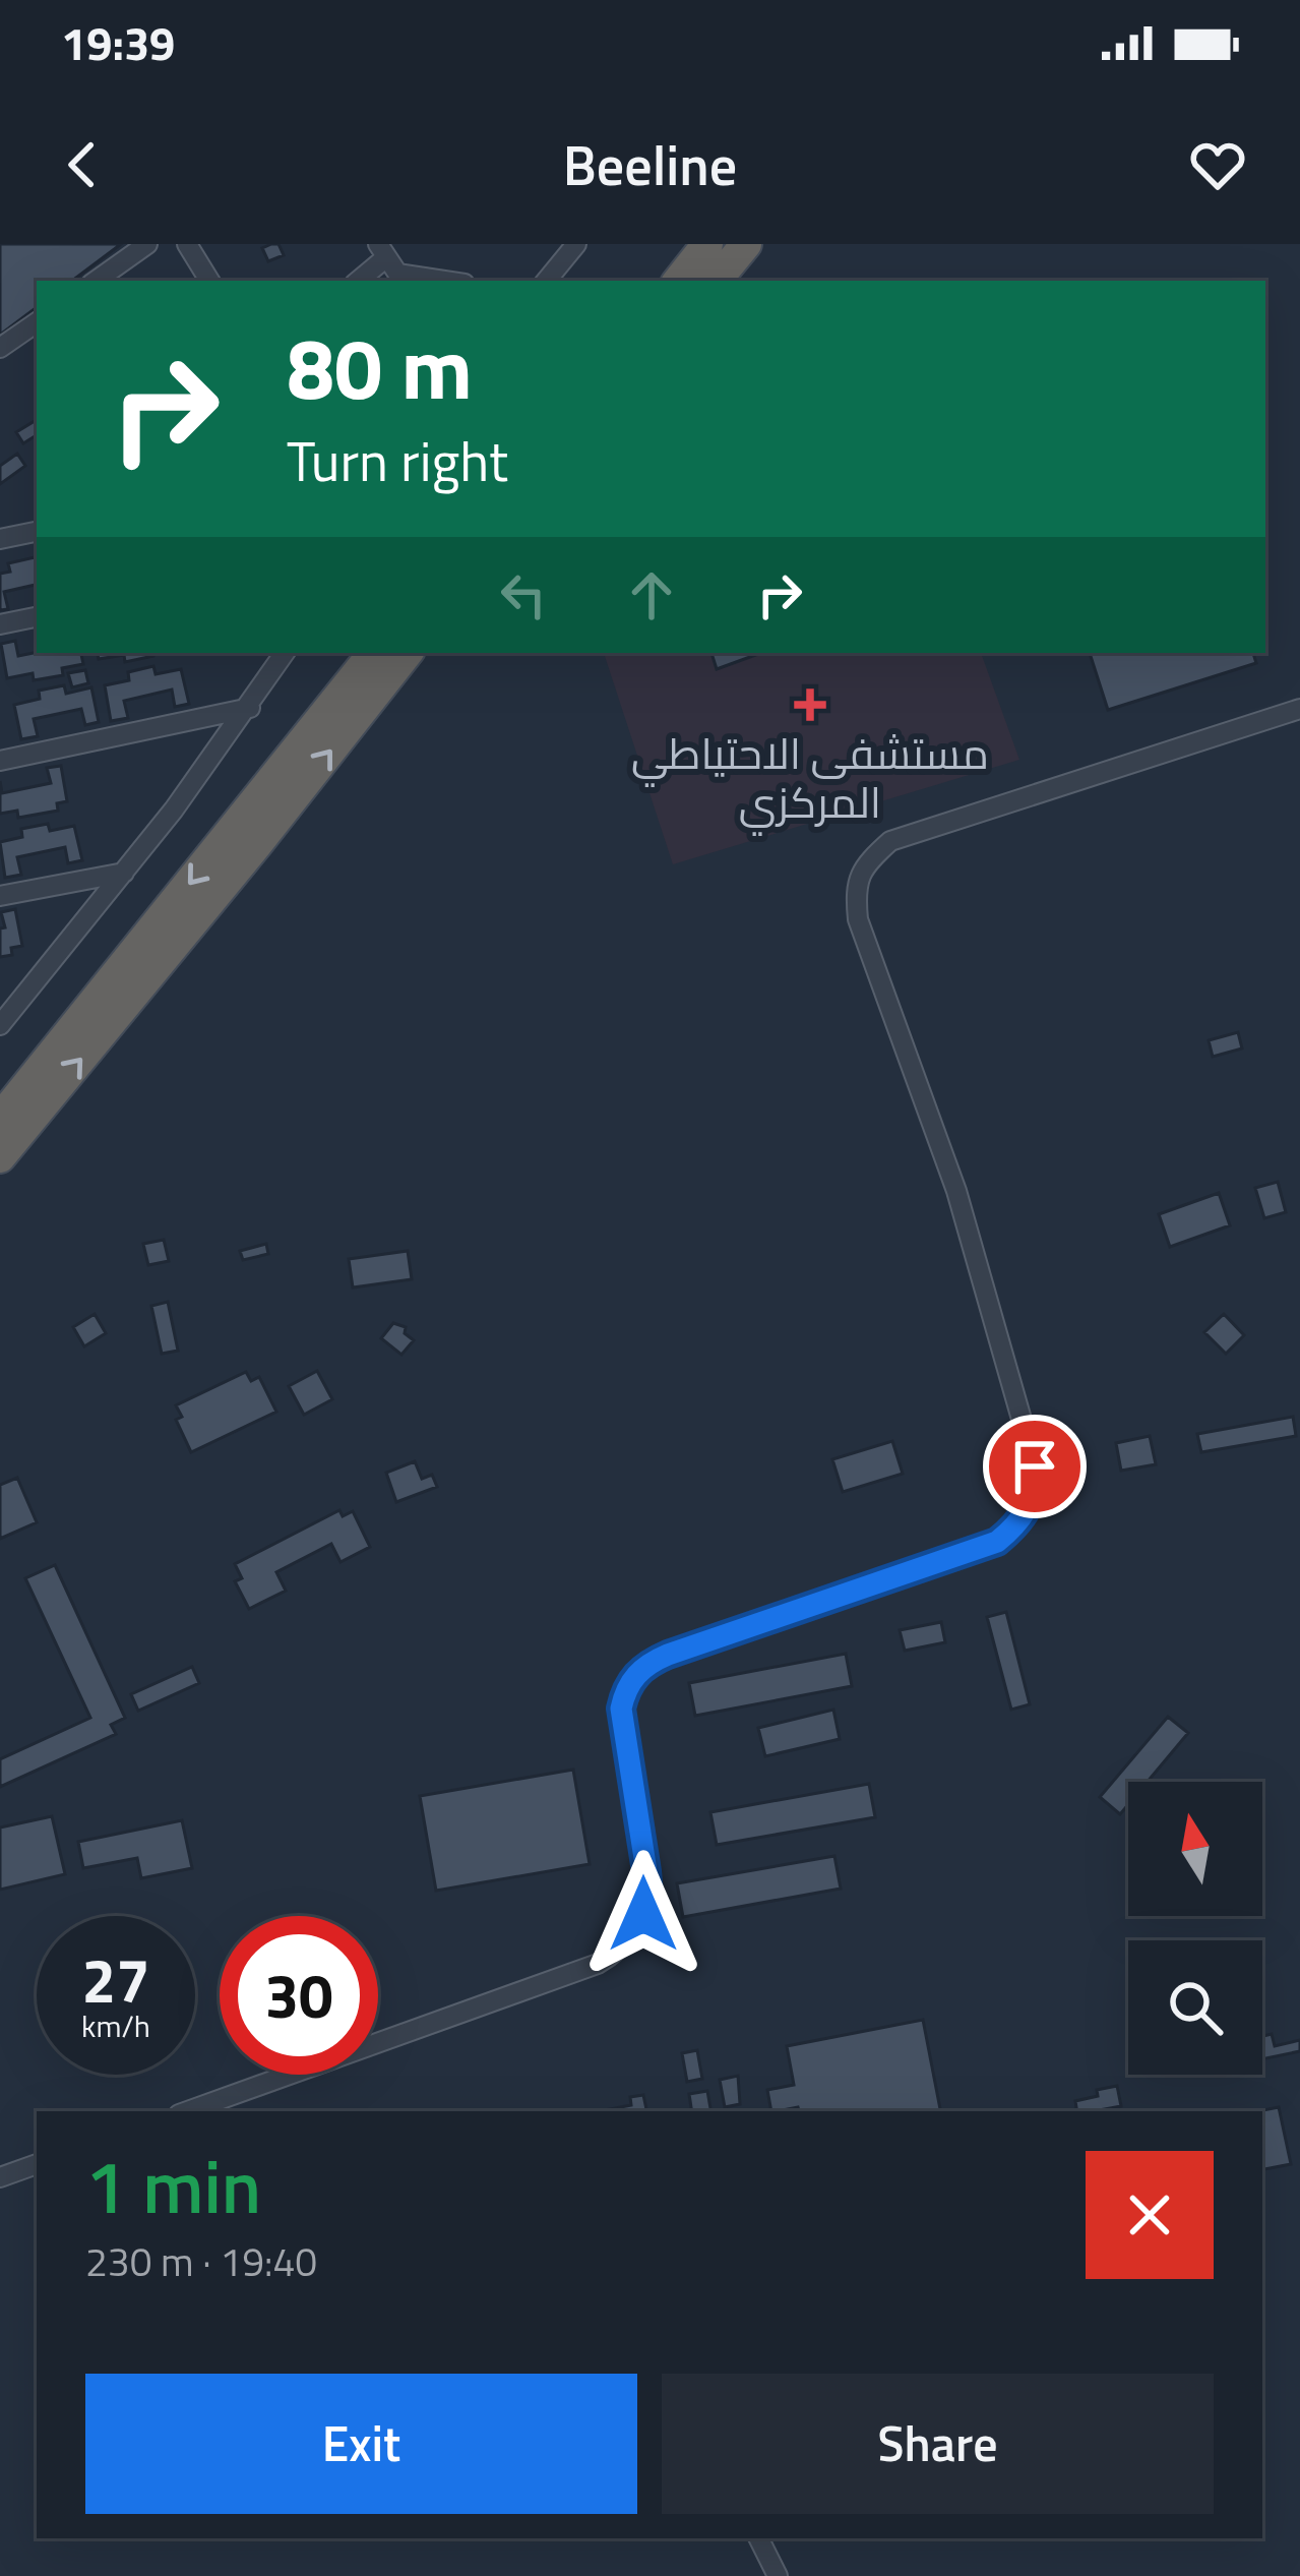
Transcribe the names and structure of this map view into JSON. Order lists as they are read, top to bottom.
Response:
{
  "places": {
    "health": ["مستشفى الاحتياطي المركزي"]
  },
  "north": "top",
  "page": {
    "status": "19:39",
    "header": "Beeline",
    "turn": ["80 m", "Turn right"],
    "speed": "27 km/h",
    "limit": "30",
    "heading": ["1 min", "230 m · 19:40"],
    "buttons": ["Exit", "Share"]
  }
}
